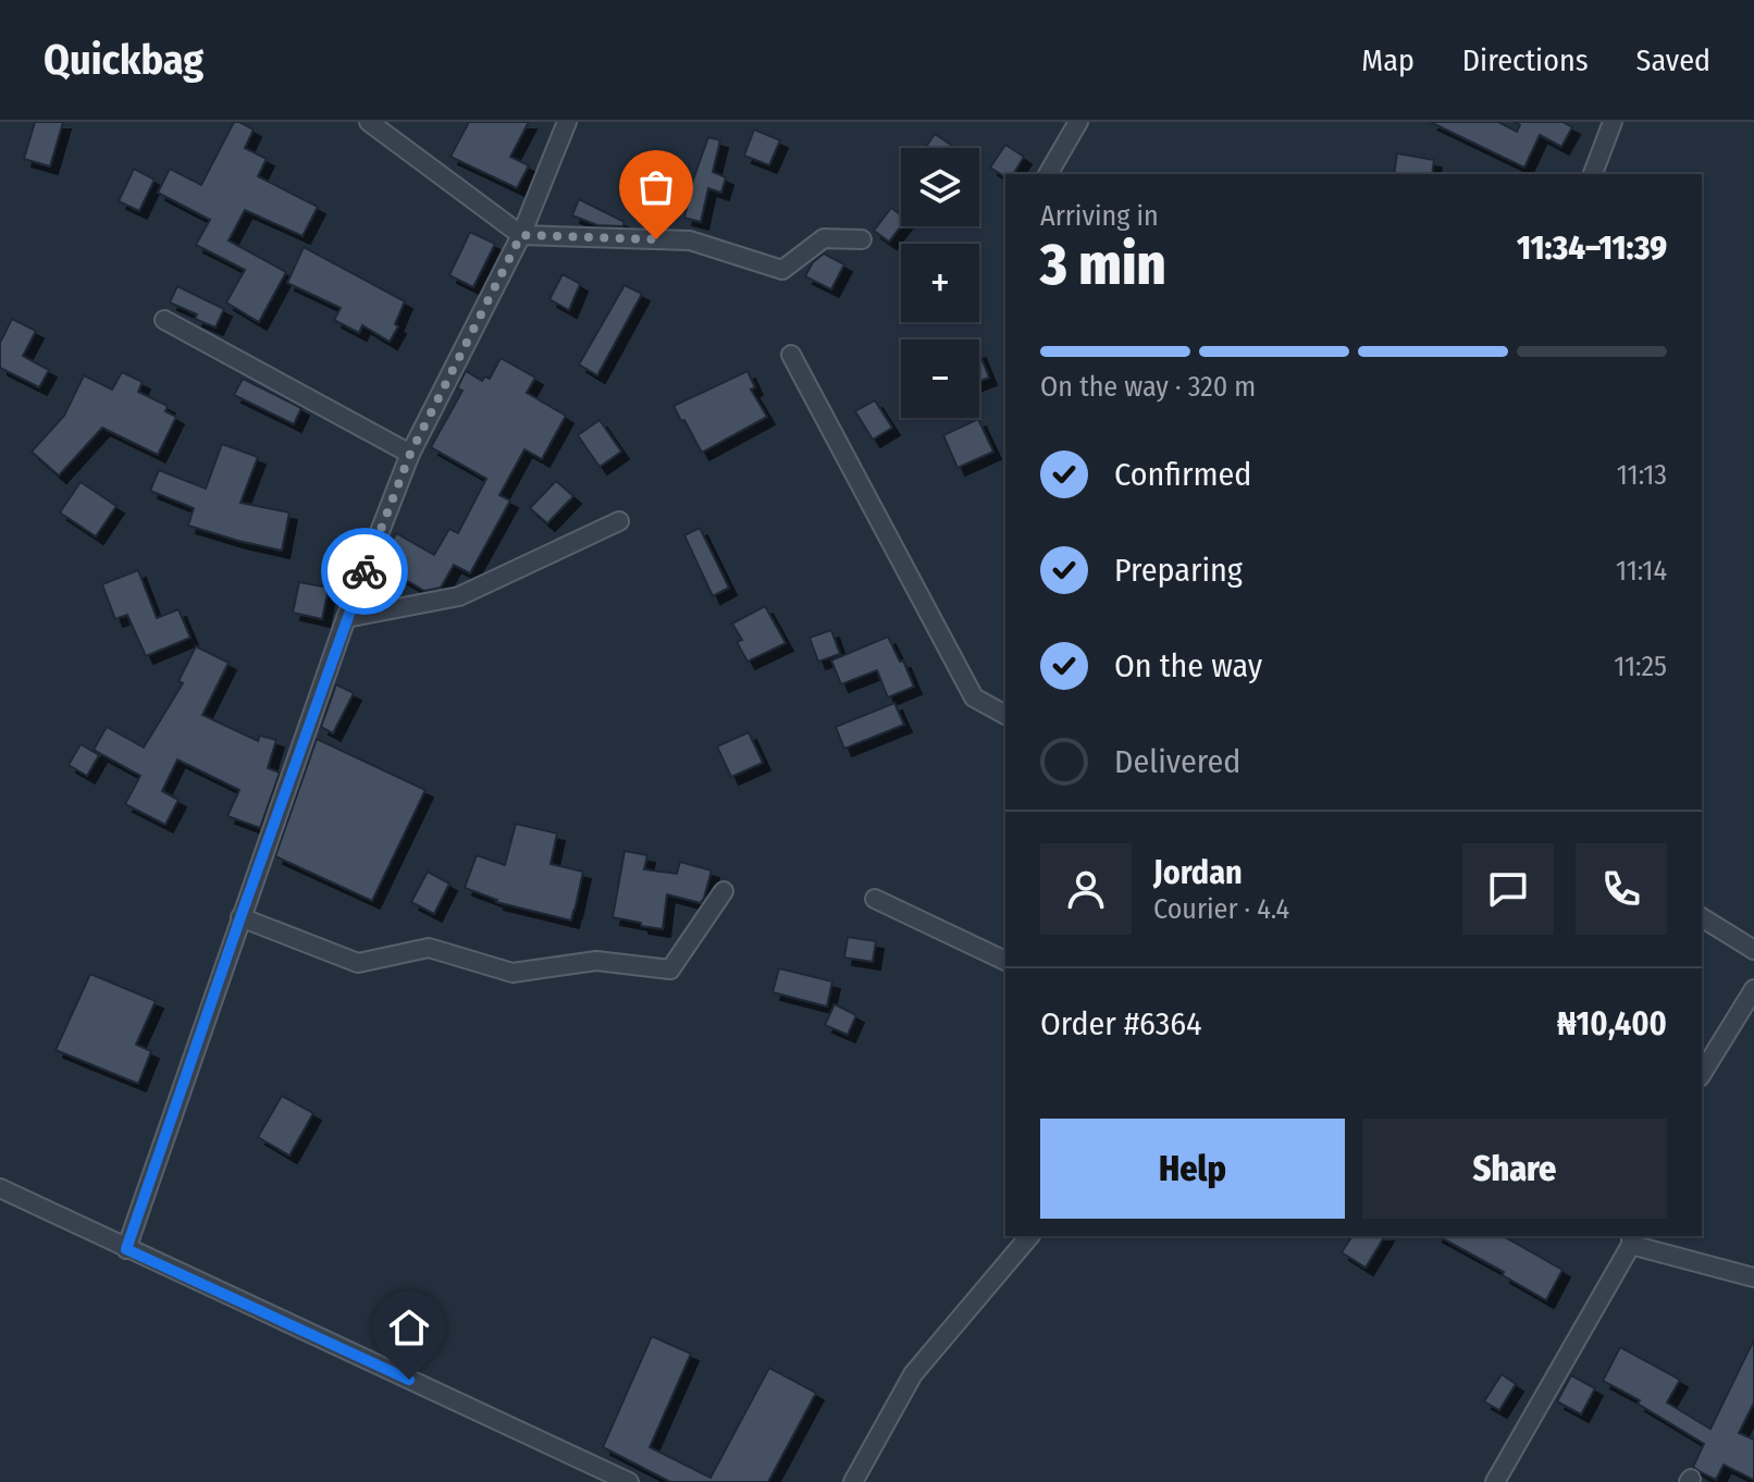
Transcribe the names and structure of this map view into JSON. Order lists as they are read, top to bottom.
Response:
{
  "page": {
    "header": "Quickbag",
    "nav": ["Map", "Directions", "Saved"],
    "map_buttons": ["+", "−"],
    "heading": ["3 min", "Arriving in", "11:34–11:39"],
    "panel": [
      "Jordan",
      "Courier · 4.4",
      "Order #6364",
      "₦10,400"
    ],
    "bar": "On the way · 320 m",
    "list": [
      ["Confirmed", "11:13"],
      ["Preparing", "11:14"],
      ["On the way", "11:25"],
      "Delivered"
    ],
    "buttons": ["Help", "Share"]
  }
}
